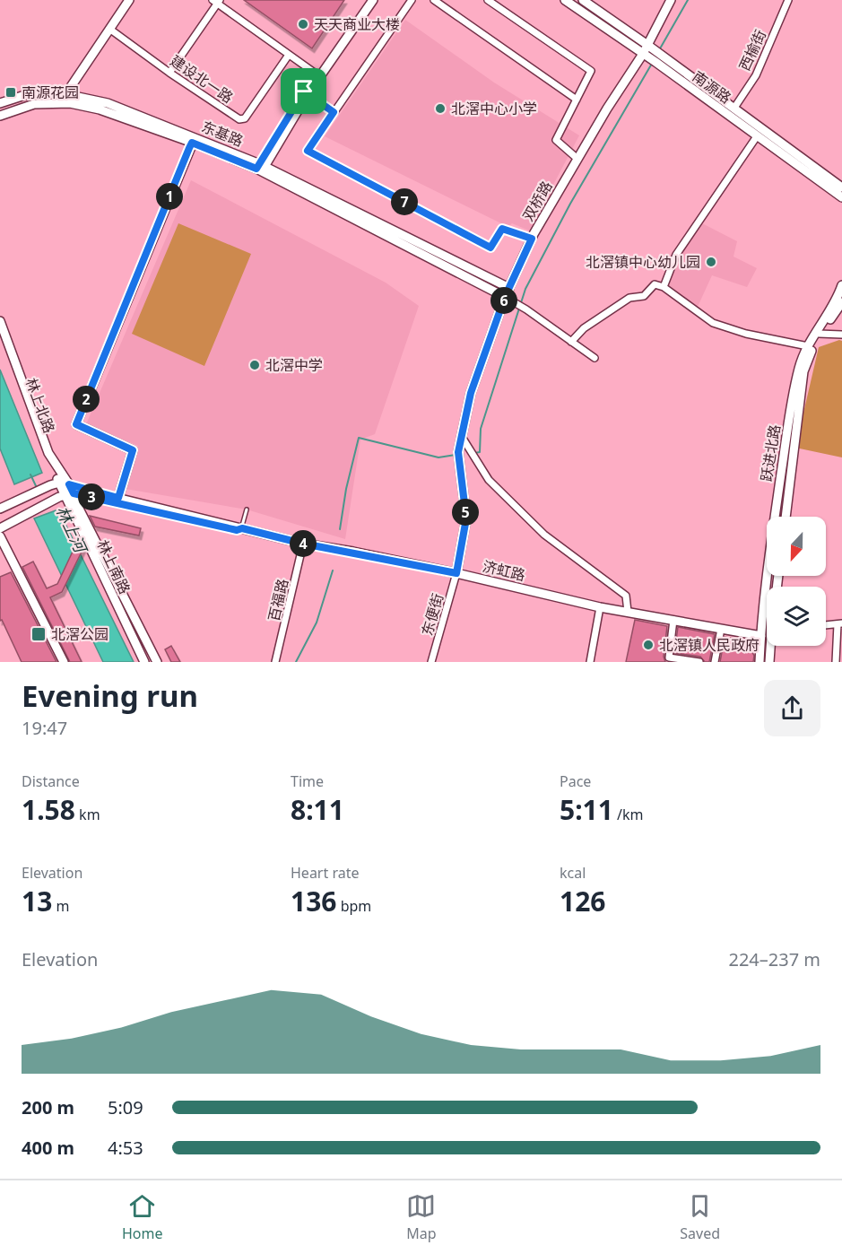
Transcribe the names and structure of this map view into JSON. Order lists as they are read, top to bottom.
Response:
{
  "streets": {
    "main road": [
      "南源路",
      "东基路",
      "双桥路",
      "林上北路",
      "跃进北路",
      "林上南路",
      "济虹路"
    ],
    "street": [
      "西榆街",
      "建设北一路",
      "百福路",
      "东便街"
    ]
  },
  "crossings": [
    ["西榆街", "南源路"],
    ["南源路", "双桥路"],
    ["东基路", "双桥路"],
    ["双桥路", "济虹路"],
    ["双桥路", "东便街"],
    ["林上北路", "林上南路"],
    ["林上北路", "济虹路"],
    ["跃进北路", "济虹路"],
    ["林上南路", "济虹路"],
    ["济虹路", "百福路"],
    ["济虹路", "东便街"]
  ],
  "water": ["林上河"],
  "places": {
    "other": [
      "天天商业大楼",
      "北滘中心小学",
      "北滘镇中心幼儿园",
      "北滘中学",
      "北滘镇人民政府"
    ],
    "transit": ["南源花园", "北滘公园"]
  },
  "north": "bottom",
  "page": {
    "pins": [
      "1",
      "7",
      "6",
      "2",
      "3",
      "5",
      "4"
    ],
    "heading": ["Evening run", "19:47"],
    "stats": [
      ["Distance", "1.58 km"],
      ["Time", "8:11"],
      ["Pace", "5:11 /km"],
      ["Elevation", "13 m"],
      ["Heart rate", "136 bpm"],
      ["kcal", "126"]
    ],
    "chart": ["Elevation", "224–237 m"],
    "list": [
      {
        "name": "200 m",
        "note": "5:09"
      },
      {
        "name": "400 m",
        "note": "4:53"
      }
    ],
    "tabs": ["Home", "Map", "Saved"]
  }
}
